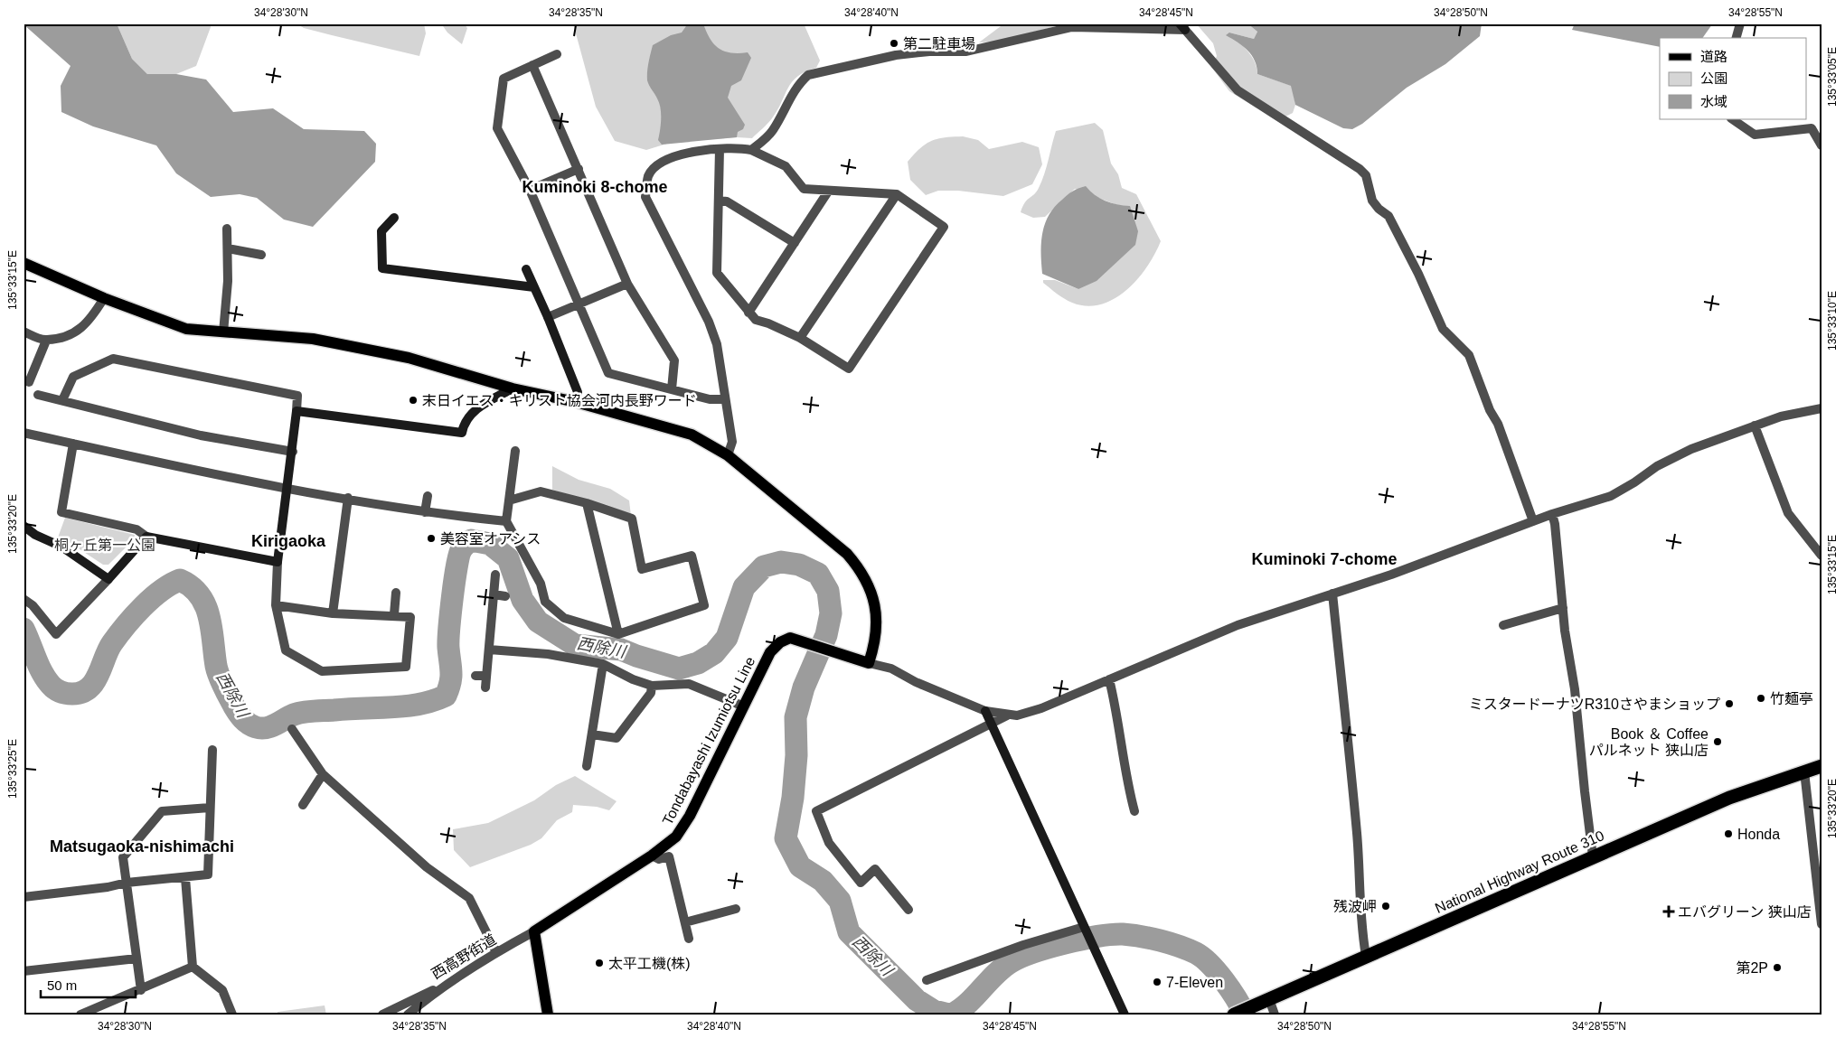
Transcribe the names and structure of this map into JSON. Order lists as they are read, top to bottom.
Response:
{
  "streets": {
    "highway": ["National Highway Route 310"],
    "main road": ["Tondabayashi Izumiotsu Line"],
    "street": ["西高野街道"]
  },
  "crossings": [
    ["Tondabayashi Izumiotsu Line", "西高野街道"]
  ],
  "districts": [
    "Kuminoki 8-chome",
    "Kirigaoka",
    "Kuminoki 7-chome",
    "Matsugaoka-nishimachi"
  ],
  "water": ["西除川"],
  "parks": ["桐ヶ丘第一公園"],
  "places": {
    "other": [
      "第二駐車場",
      "末日イエス・キリスト協会河内長野ワード",
      "美容室オアシス",
      "竹麺亭",
      "ミスタードーナツR310さやまショップ",
      "Book ＆ Coffee パルネット 狭山店",
      "Honda",
      "残波岬",
      "太平工機(株)",
      "第2P",
      "7-Eleven"
    ],
    "health": ["エバグリーン 狭山店"]
  },
  "legend": ["道路", "公園", "水域"],
  "scale_bar": "50 m",
  "coordinates": [
    "34°28'30\"N",
    "34°28'35\"N",
    "34°28'40\"N",
    "34°28'45\"N",
    "34°28'50\"N",
    "34°28'55\"N",
    "135°33'05\"E",
    "135°33'15\"E",
    "135°33'10\"E",
    "135°33'20\"E",
    "135°33'25\"E"
  ]
}
